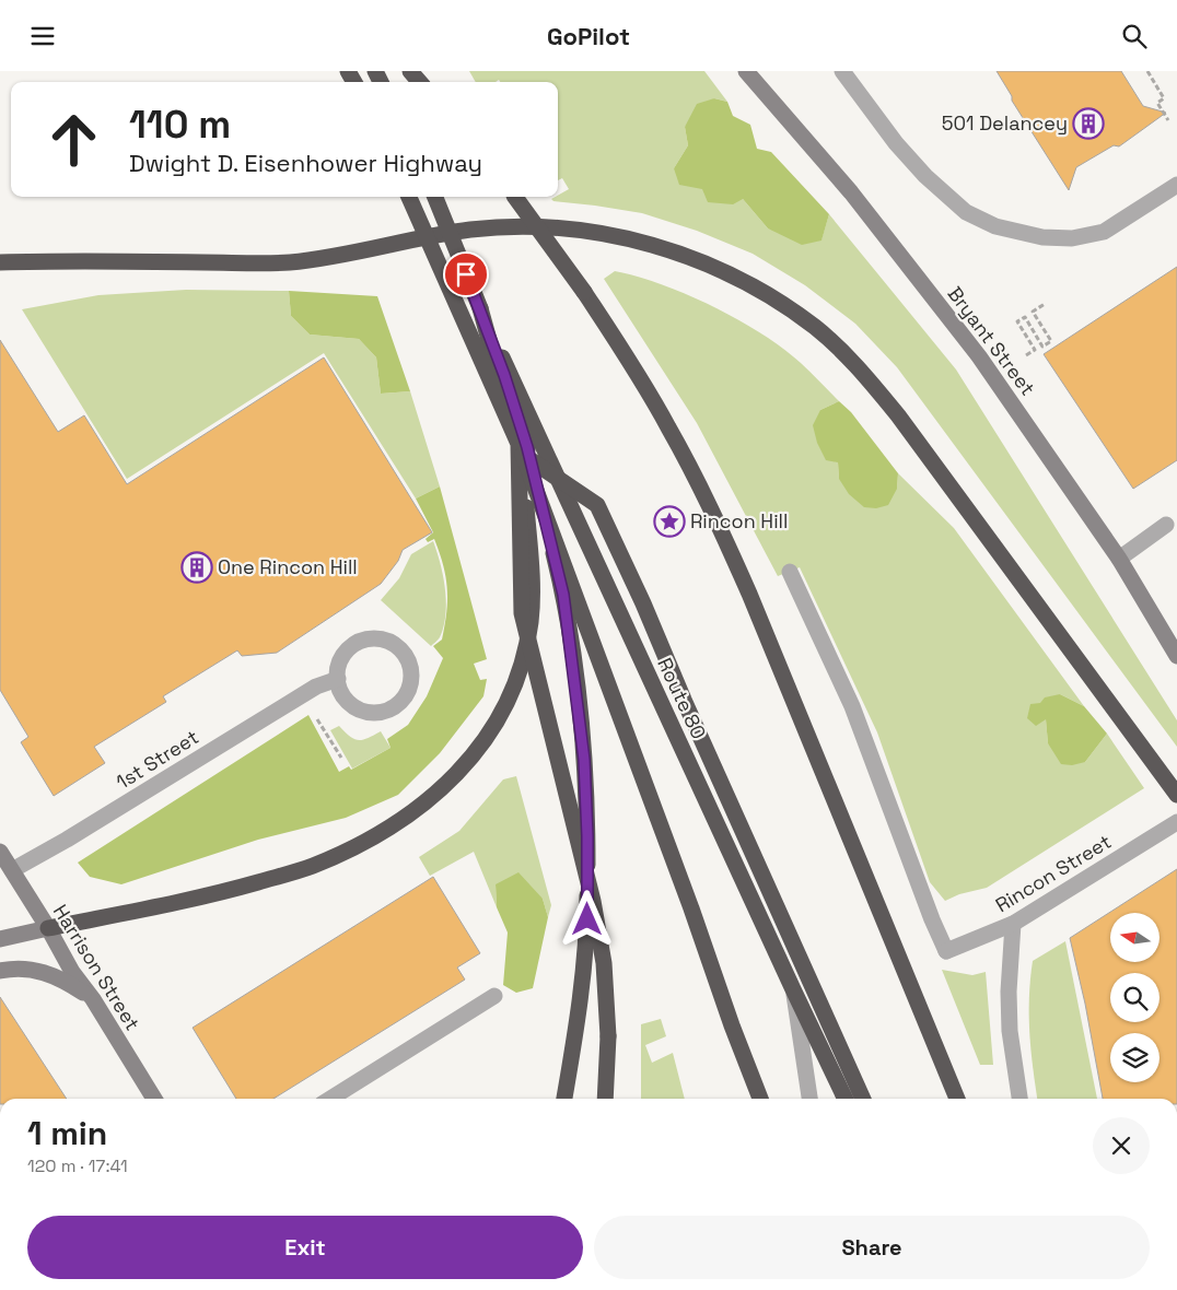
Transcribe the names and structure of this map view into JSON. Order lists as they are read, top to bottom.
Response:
{
  "streets": {
    "highway": ["Route 80"],
    "street": [
      "Bryant Street",
      "1st Street",
      "Rincon Street",
      "Harrison Street"
    ]
  },
  "crossings": [
    ["1st Street", "Harrison Street"]
  ],
  "places": {
    "building": ["501 Delancey", "One Rincon Hill"],
    "place": ["Rincon Hill"]
  },
  "north": "left",
  "page": {
    "header": "GoPilot",
    "turn": ["110 m", "Dwight D. Eisenhower Highway"],
    "heading": ["1 min", "120 m · 17:41"],
    "buttons": ["Exit", "Share"]
  }
}
